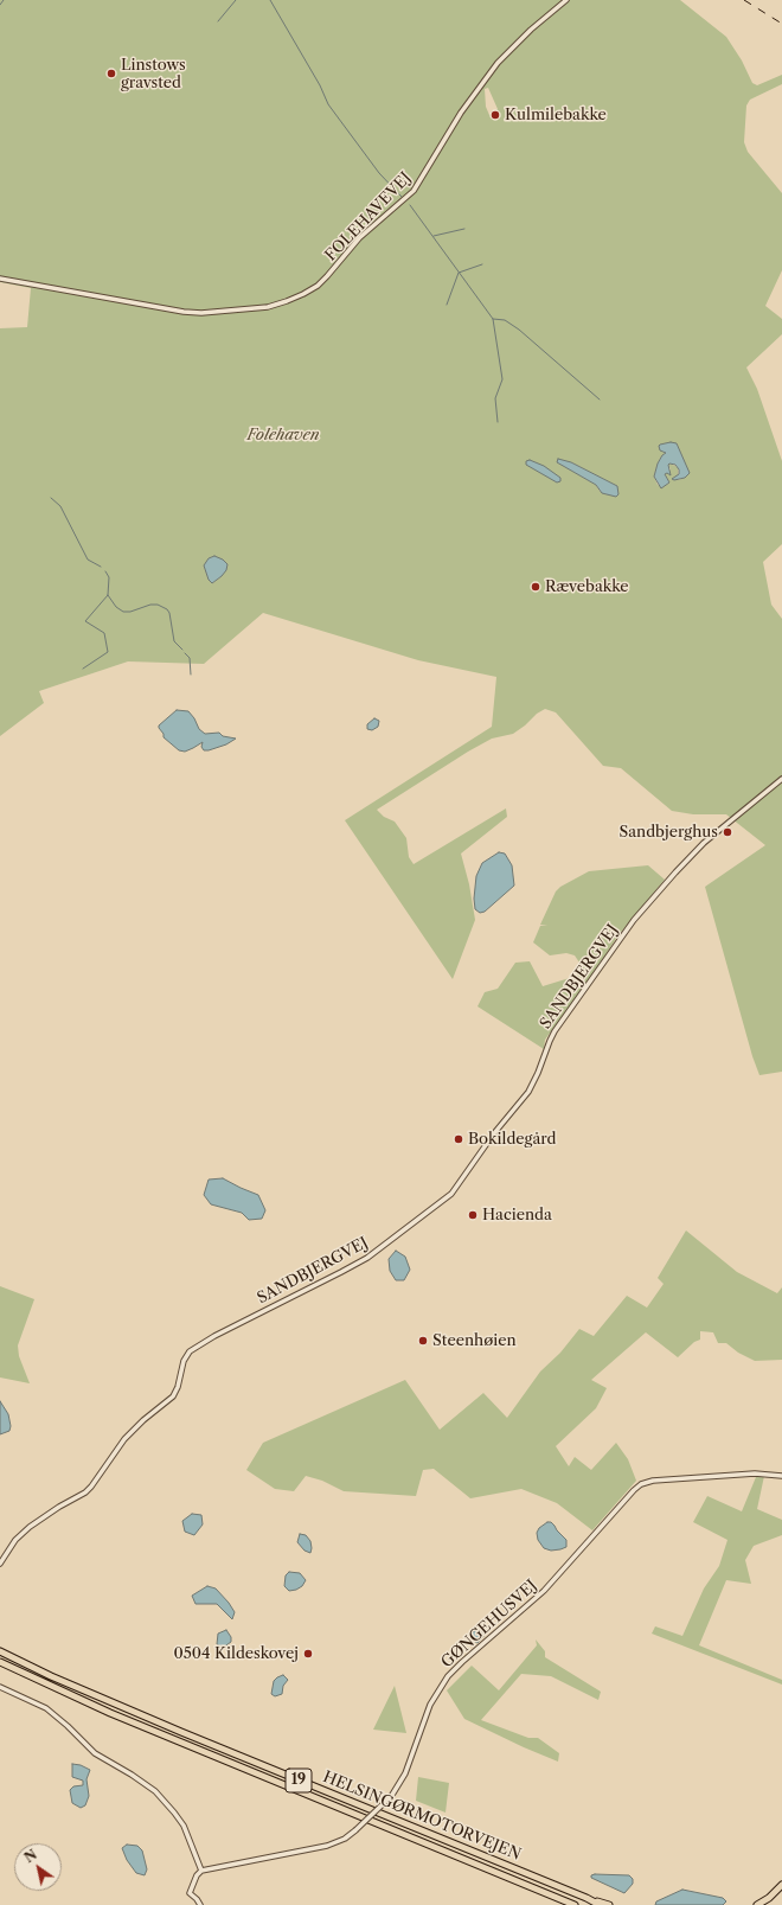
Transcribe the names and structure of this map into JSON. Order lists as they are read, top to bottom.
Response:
{
  "streets": {
    "highway": ["19", "HELSINGØRMOTORVEJEN"],
    "street": ["FOLEHAVEVEJ", "SANDBJERGVEJ", "GØNGEHUSVEJ"]
  },
  "parks": ["Folehaven"],
  "places": [
    "Linstows gravsted",
    "Kulmilebakke",
    "Rævebakke",
    "Sandbjerghus",
    "Bokildegård",
    "Hacienda",
    "Steenhøien",
    "0504 Kildeskovej"
  ],
  "north": "top left"
}
